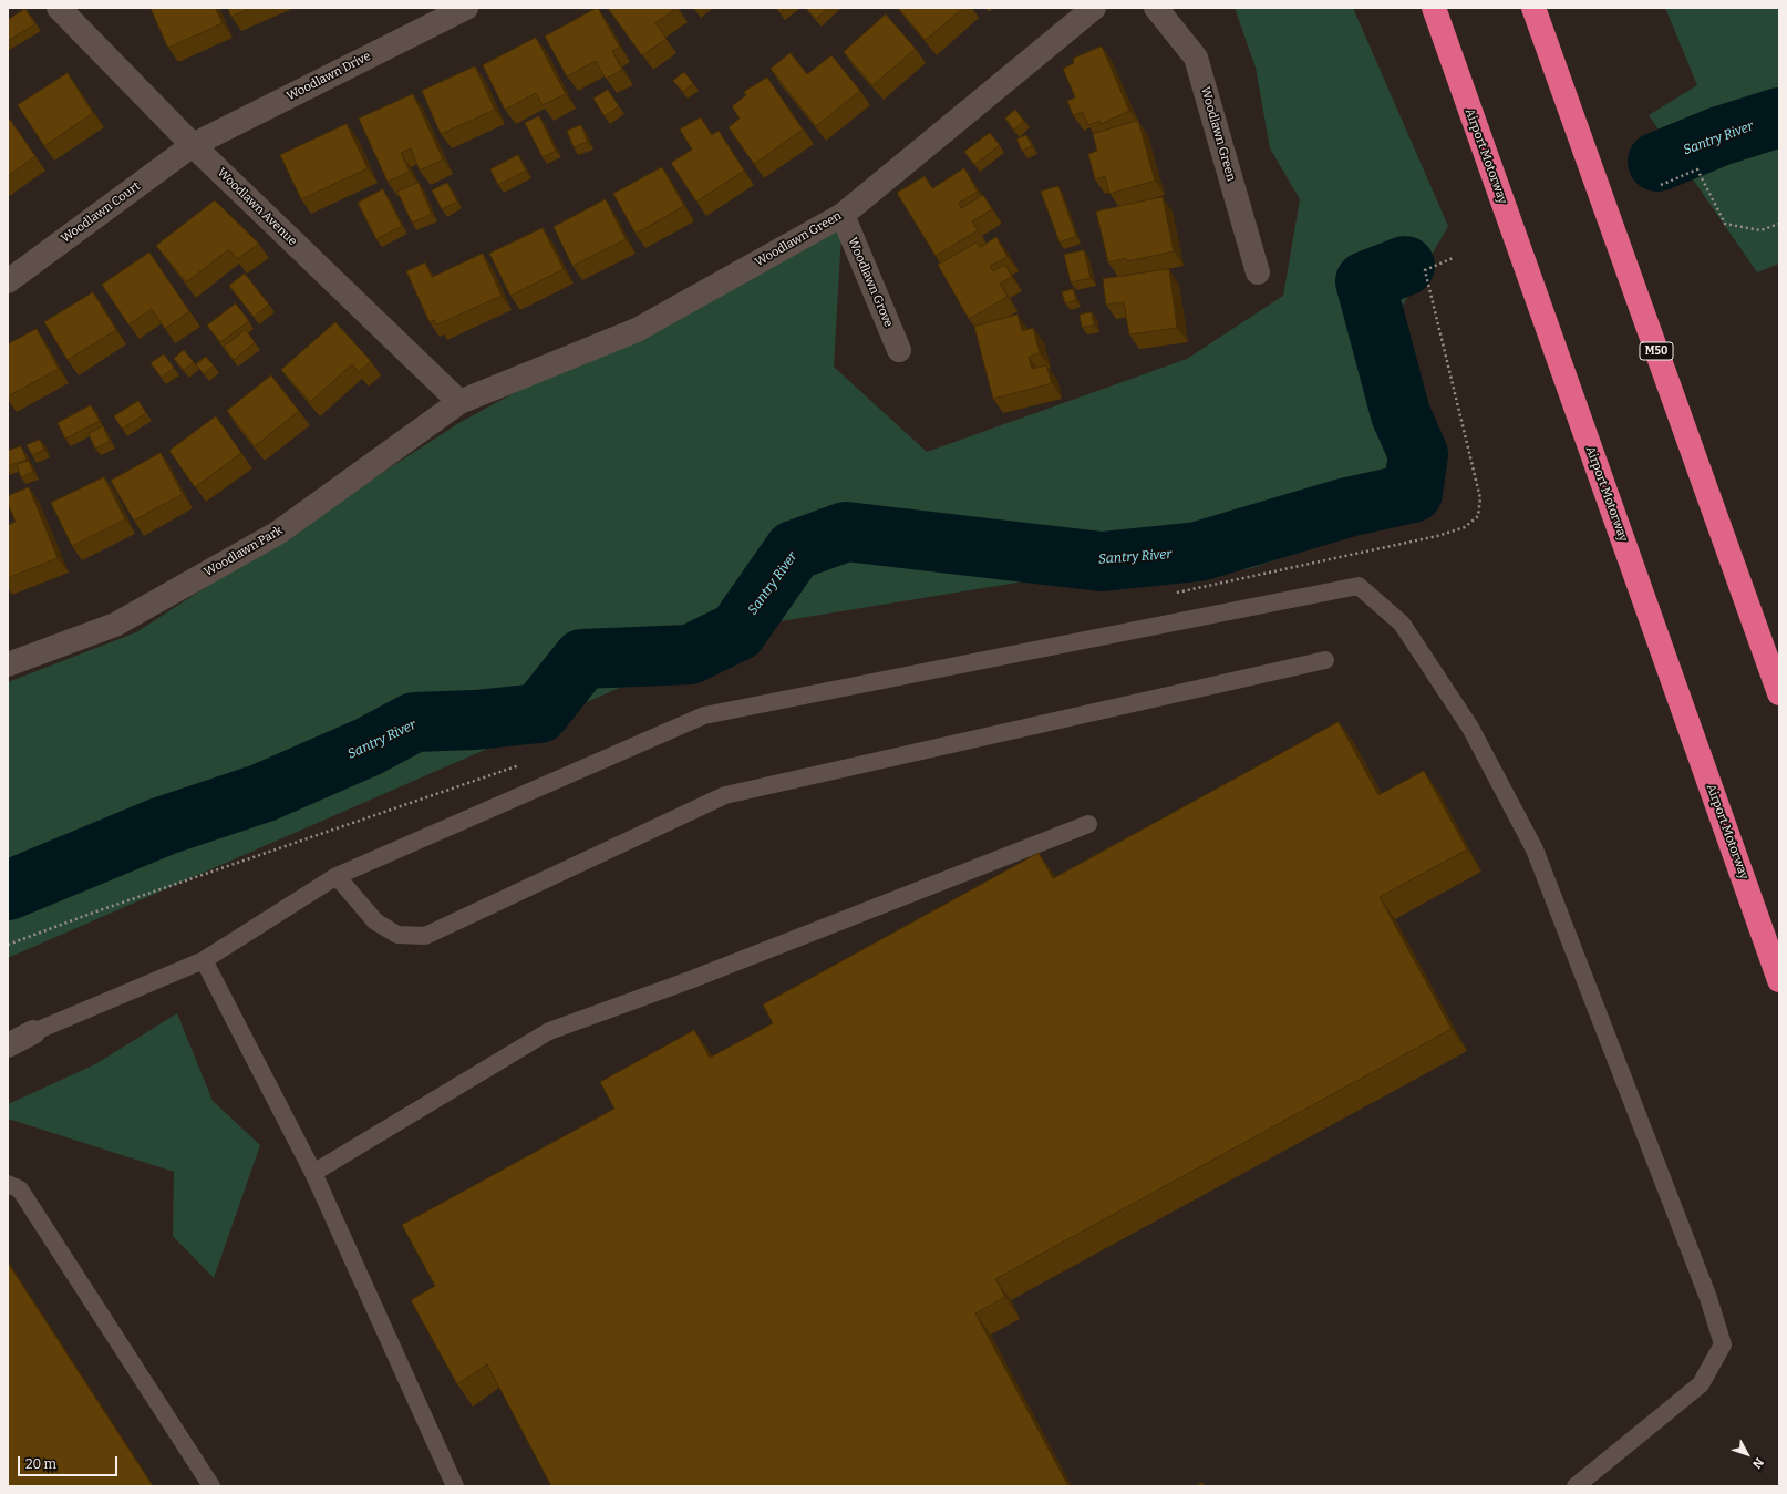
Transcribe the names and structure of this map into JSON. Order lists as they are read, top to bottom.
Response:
{
  "streets": {
    "highway": ["Airport Motorway", "M50"],
    "street": [
      "Woodlawn Drive",
      "Woodlawn Green",
      "Woodlawn Avenue",
      "Woodlawn Court",
      "Woodlawn Grove",
      "Woodlawn Park"
    ]
  },
  "crossings": [
    ["Woodlawn Drive", "Woodlawn Avenue"],
    ["Woodlawn Drive", "Woodlawn Court"],
    ["Woodlawn Green", "Woodlawn Avenue"],
    ["Woodlawn Green", "Woodlawn Grove"],
    ["Woodlawn Green", "Woodlawn Park"],
    ["Woodlawn Avenue", "Woodlawn Court"],
    ["Woodlawn Avenue", "Woodlawn Park"]
  ],
  "water": ["Santry River"],
  "scale_bar": "20 m",
  "north": "bottom right"
}
